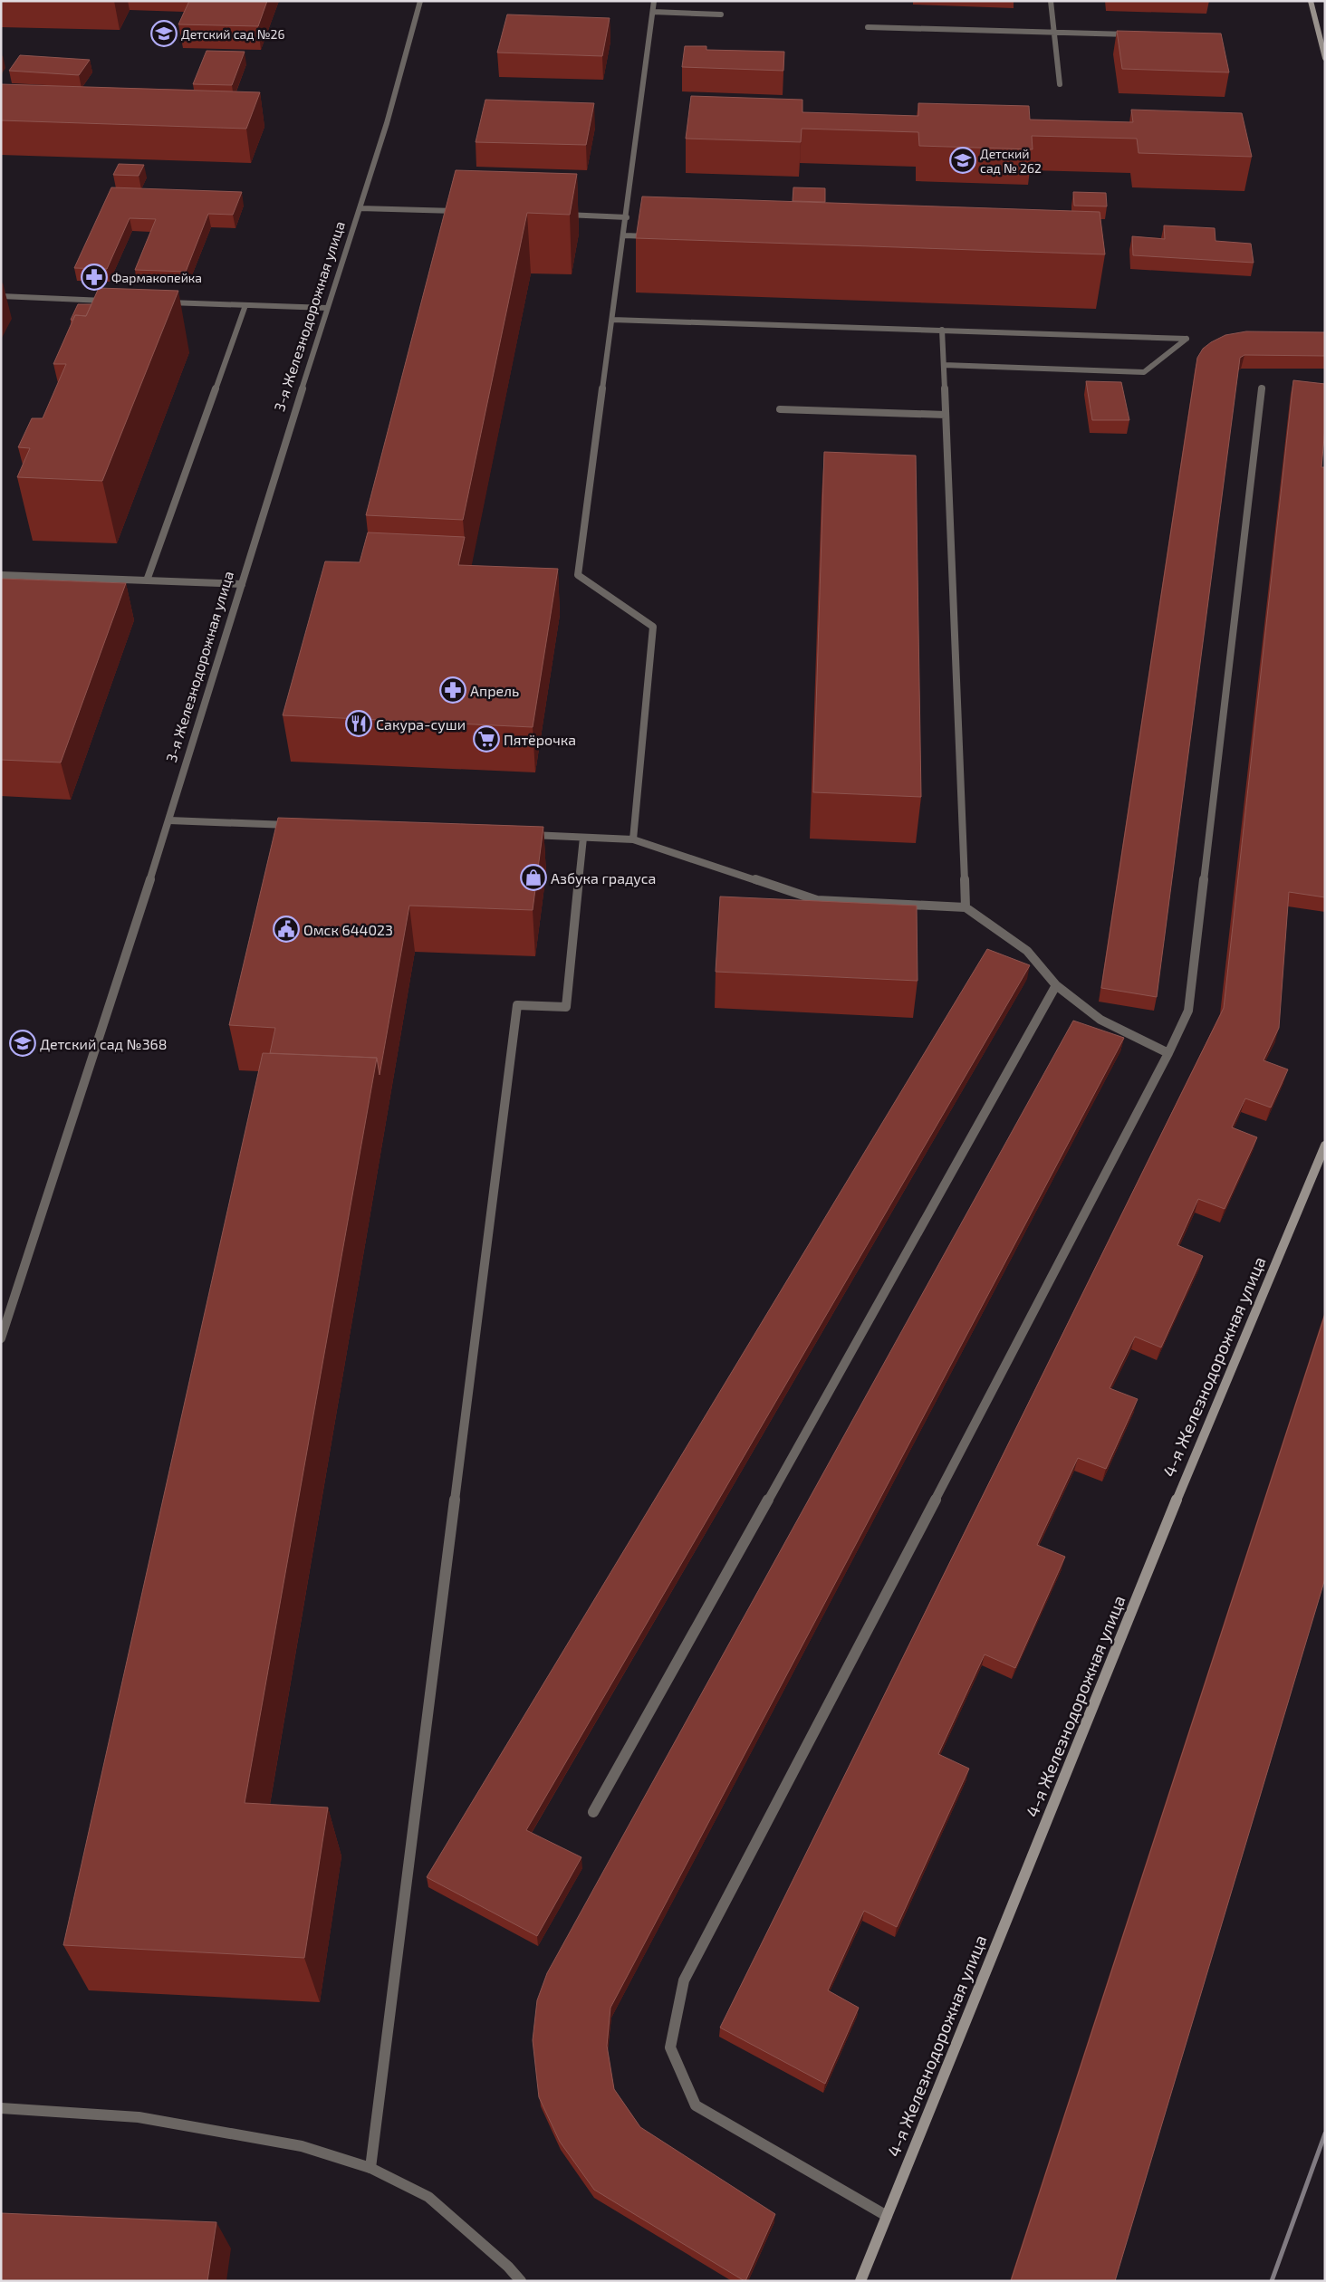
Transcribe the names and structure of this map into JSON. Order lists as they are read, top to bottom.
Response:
{
  "streets": {
    "main road": ["4-я Железнодорожная улица"],
    "street": ["3-я Железнодорожная улица"]
  },
  "places": {
    "school or university": ["Детский сад №26", "Детский сад № 262", "Детский сад №368"],
    "pharmacy": ["Фармакопейка", "Апрель"],
    "restaurant": ["Сакура-суши"],
    "supermarket": ["Пятёрочка"],
    "shop": ["Азбука градуса"],
    "public building": ["Омск 644023"]
  }
}
